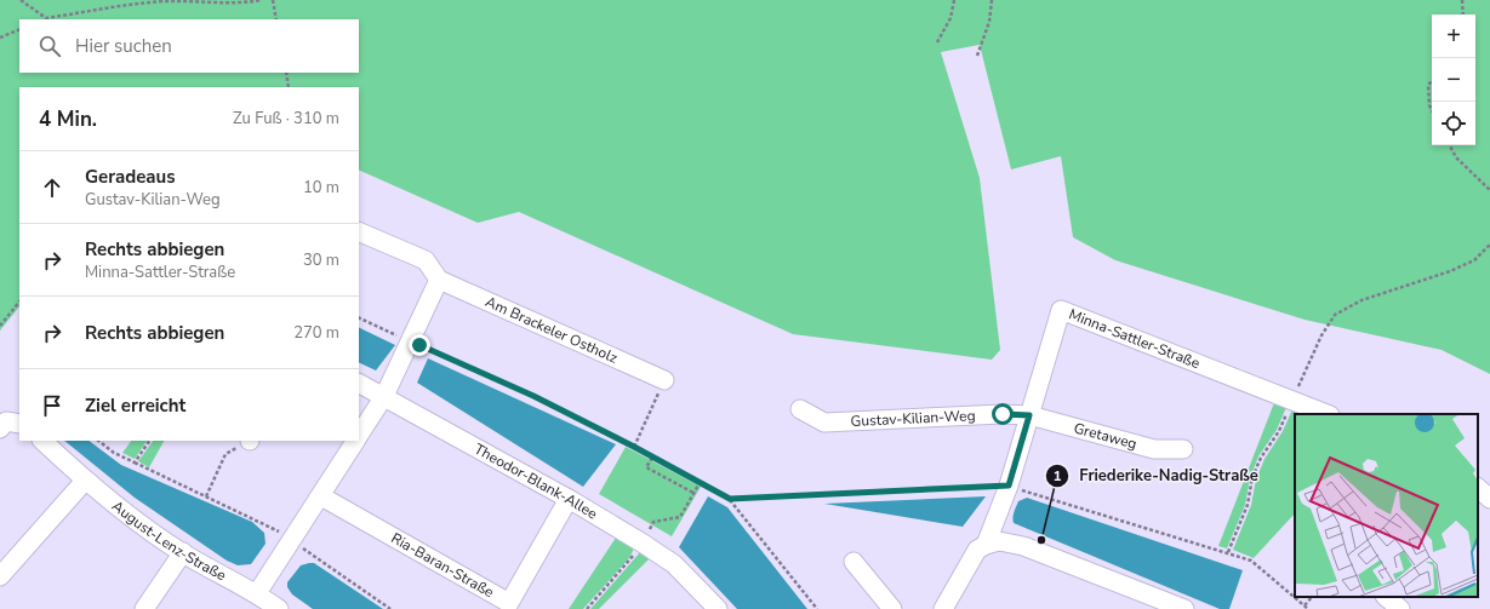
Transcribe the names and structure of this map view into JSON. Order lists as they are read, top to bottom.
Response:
{
  "streets": {
    "street": [
      "Am Brackeler Ostholz",
      "Minna-Sattler-Straße",
      "Gustav-Kilian-Weg",
      "Gretaweg",
      "Theodor-Blank-Allee",
      "August-Lenz-Straße",
      "Ria-Baran-Straße"
    ]
  },
  "crossings": [
    ["Minna-Sattler-Straße", "Gustav-Kilian-Weg"],
    ["Minna-Sattler-Straße", "Gretaweg"],
    ["Gustav-Kilian-Weg", "Gretaweg"],
    ["Theodor-Blank-Allee", "Ria-Baran-Straße"]
  ],
  "places": ["Friederike-Nadig-Straße"],
  "page": {
    "map_buttons": ["+", "−"],
    "search": "Hier suchen",
    "heading": ["4 Min.", "Zu Fuß · 310 m"],
    "list": [
      ["Geradeaus", "Gustav-Kilian-Weg", "10 m"],
      ["Rechts abbiegen", "Minna-Sattler-Straße", "30 m"],
      ["Rechts abbiegen", "270 m"],
      "Ziel erreicht"
    ]
  }
}
